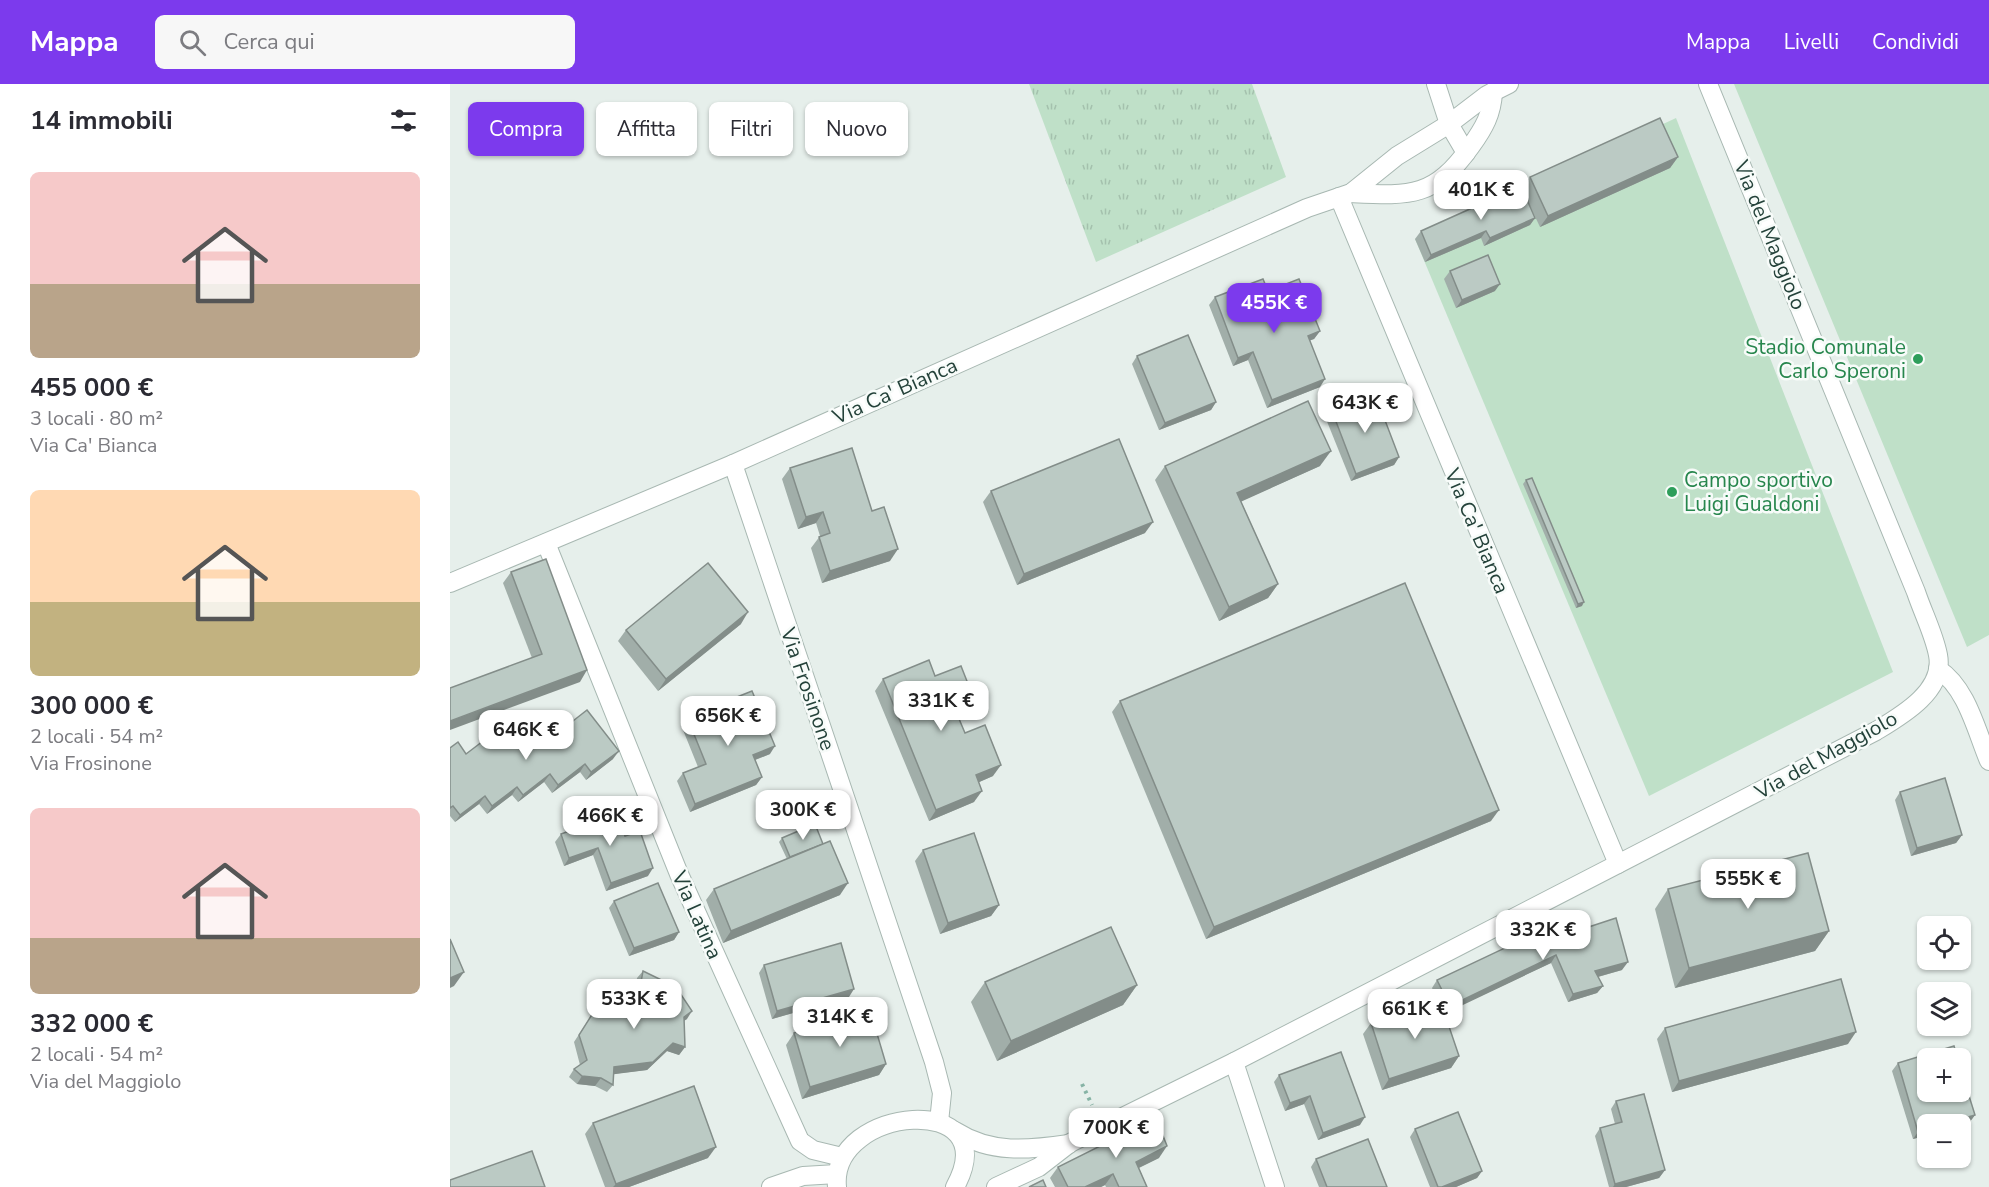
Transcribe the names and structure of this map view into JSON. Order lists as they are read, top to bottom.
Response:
{
  "streets": {
    "street": [
      "Via del Maggiolo",
      "Via Ca' Bianca",
      "Via Frosinone",
      "Via Latina"
    ]
  },
  "crossings": [
    ["Via del Maggiolo", "Via Ca' Bianca"],
    ["Via del Maggiolo", "Via Frosinone"],
    ["Via Ca' Bianca", "Via Frosinone"],
    ["Via Ca' Bianca", "Via Latina"]
  ],
  "places": ["Stadio Comunale Carlo Speroni", "Campo sportivo Luigi Gualdoni"],
  "page": {
    "header": "Mappa",
    "search": "Cerca qui",
    "nav": ["Mappa", "Livelli", "Condividi"],
    "heading": "14 immobili",
    "chip": [
      "Compra",
      "Affitta",
      "Filtri",
      "Nuovo"
    ],
    "list": [
      {
        "name": "455 000 €",
        "note": "3 locali · 80 m² · Via Ca' Bianca"
      },
      {
        "name": "300 000 €",
        "note": "2 locali · 54 m² · Via Frosinone"
      },
      {
        "name": "332 000 €",
        "note": "2 locali · 54 m² · Via del Maggiolo"
      }
    ],
    "price": [
      "401K €",
      "455K €",
      "643K €",
      "331K €",
      "656K €",
      "646K €",
      "300K €",
      "466K €",
      "555K €",
      "332K €",
      "533K €",
      "661K €",
      "314K €",
      "700K €"
    ],
    "map_buttons": ["+", "−"]
  }
}
